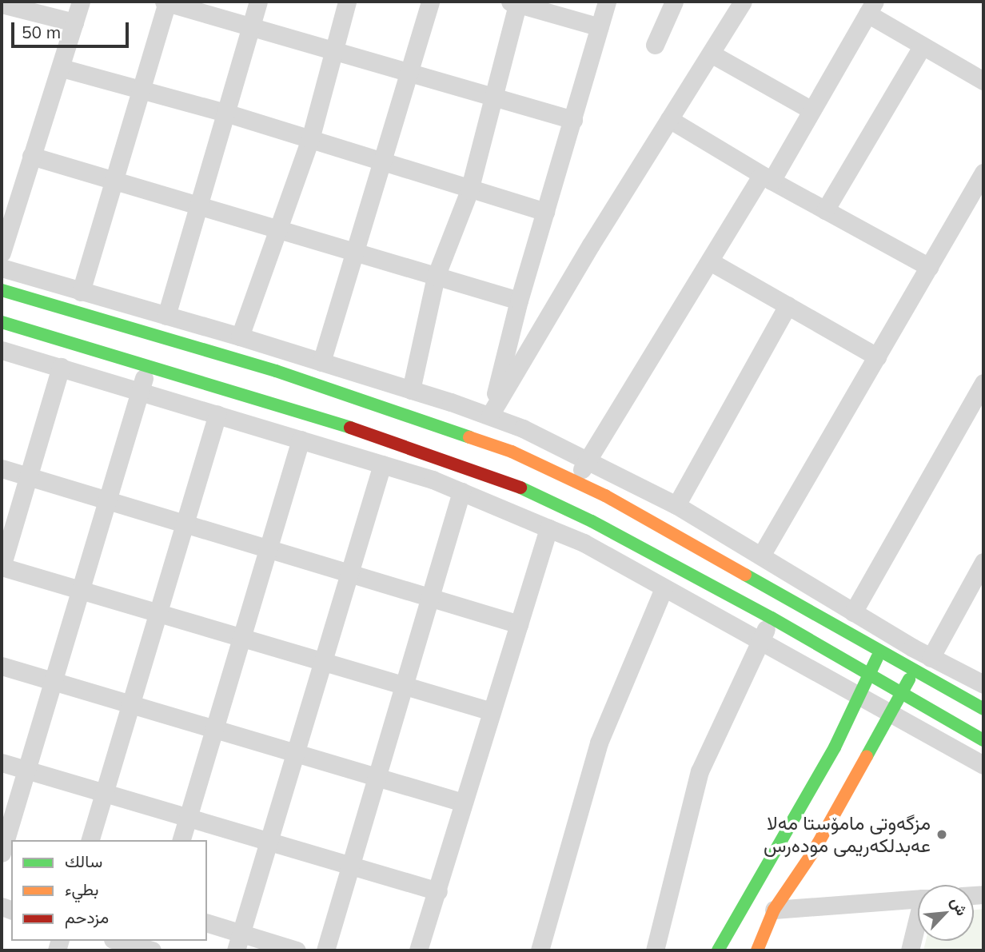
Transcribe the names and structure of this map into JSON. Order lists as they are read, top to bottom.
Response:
{
  "places": ["مزگەوتی مامۆستا مەلا عەبدلکەریمی مودەرس"],
  "legend": ["سالك", "بطيء", "مزدحم"],
  "scale_bar": "50 m",
  "north": "top right"
}
